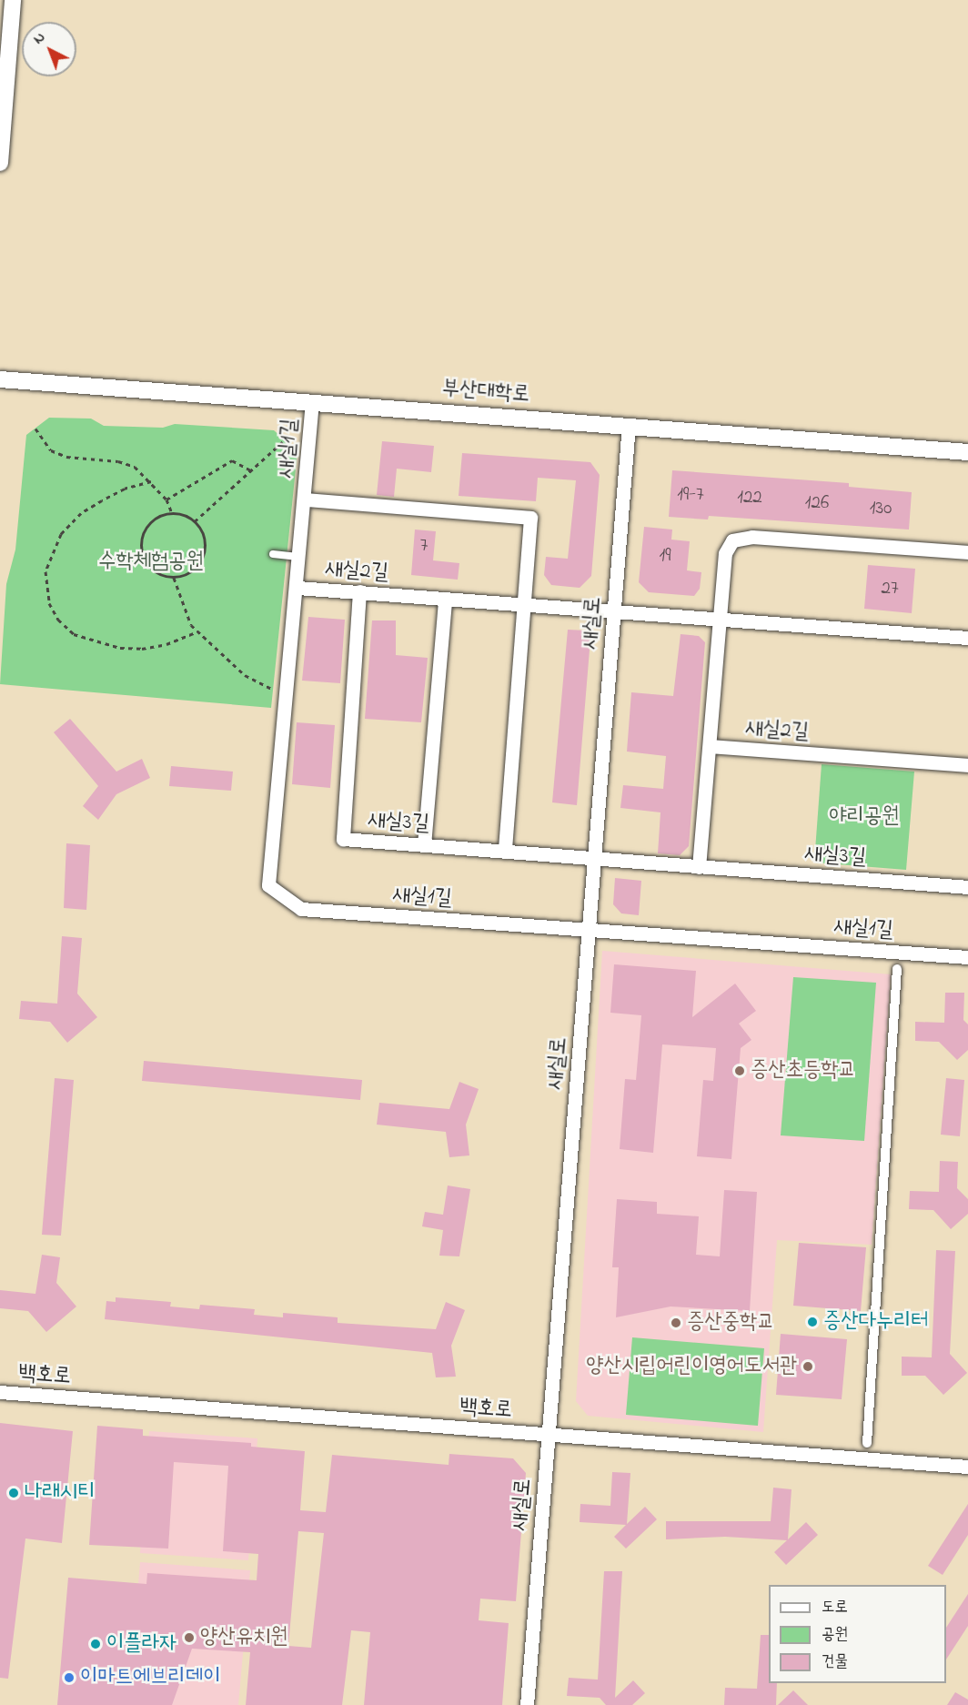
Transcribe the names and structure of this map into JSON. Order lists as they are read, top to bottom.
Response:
{
  "streets": {
    "street": [
      "부산대학로",
      "새실1길",
      "새실2길",
      "새실로",
      "새실3길",
      "백호로"
    ]
  },
  "crossings": [
    ["부산대학로", "새실1길"],
    ["부산대학로", "새실로"],
    ["새실1길", "새실2길"],
    ["새실1길", "새실로"],
    ["새실2길", "새실로"],
    ["새실2길", "새실3길"],
    ["새실로", "새실3길"],
    ["새실로", "백호로"]
  ],
  "parks": ["수학체험공원", "야리공원"],
  "places": [
    "증산초등학교",
    "증산다누리터",
    "증산중학교",
    "양산시립어린이영어도서관",
    "나래시티",
    "양산유치원",
    "이플라자",
    "이마트에브리데이"
  ],
  "house_numbers": [
    "19-7",
    "122",
    "126",
    "130",
    "7",
    "19",
    "27"
  ],
  "legend": ["도로", "공원", "건물"],
  "north": "top left"
}
